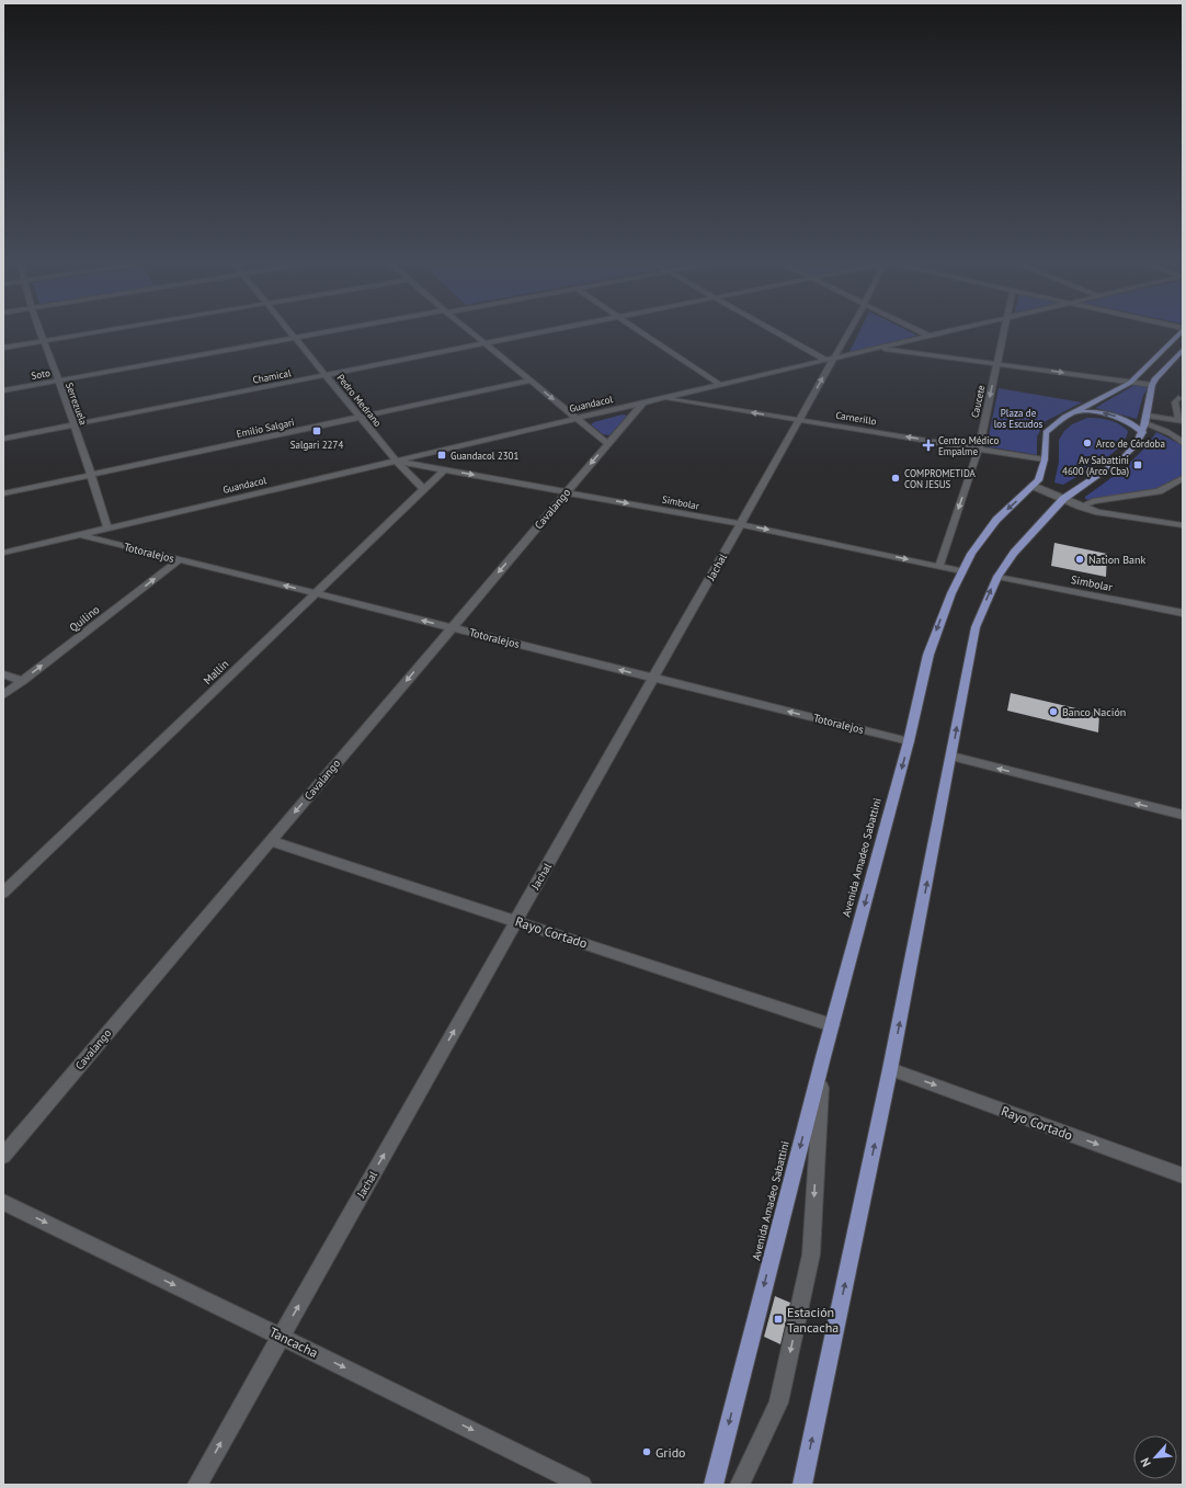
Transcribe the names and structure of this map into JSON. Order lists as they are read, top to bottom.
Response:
{
  "streets": {
    "main road": ["Avenida Amadeo Sabattini"],
    "street": [
      "Soto",
      "Chamical",
      "Pedro Medrano",
      "Caucete",
      "Serrezuela",
      "Guandacol",
      "Carnerillo",
      "Emilio Salgari",
      "Simbolar",
      "Cavalango",
      "Totoralejos",
      "Jachal",
      "Quilino",
      "Mallín",
      "Rayo Cortado",
      "Tancacha"
    ]
  },
  "crossings": [
    ["Soto", "Pedro Medrano"],
    ["Soto", "Serrezuela"],
    ["Chamical", "Pedro Medrano"],
    ["Chamical", "Serrezuela"],
    ["Pedro Medrano", "Guandacol"],
    ["Pedro Medrano", "Emilio Salgari"],
    ["Pedro Medrano", "Simbolar"],
    ["Pedro Medrano", "Mallín"],
    ["Caucete", "Carnerillo"],
    ["Caucete", "Simbolar"],
    ["Serrezuela", "Guandacol"],
    ["Serrezuela", "Emilio Salgari"],
    ["Guandacol", "Carnerillo"],
    ["Guandacol", "Simbolar"],
    ["Guandacol", "Cavalango"],
    ["Guandacol", "Totoralejos"],
    ["Guandacol", "Jachal"],
    ["Carnerillo", "Jachal"],
    ["Carnerillo", "Avenida Amadeo Sabattini"],
    ["Simbolar", "Cavalango"],
    ["Simbolar", "Jachal"],
    ["Simbolar", "Mallín"],
    ["Simbolar", "Avenida Amadeo Sabattini"],
    ["Cavalango", "Totoralejos"],
    ["Cavalango", "Rayo Cortado"],
    ["Totoralejos", "Jachal"],
    ["Totoralejos", "Quilino"],
    ["Totoralejos", "Mallín"],
    ["Totoralejos", "Avenida Amadeo Sabattini"],
    ["Jachal", "Rayo Cortado"],
    ["Jachal", "Tancacha"],
    ["Avenida Amadeo Sabattini", "Rayo Cortado"]
  ],
  "one_way": [
    "Caucete",
    "Simbolar",
    "Cavalango",
    "Totoralejos",
    "Jachal",
    "Quilino",
    "Tancacha"
  ],
  "parks": ["Plaza de los Escudos"],
  "places": {
    "transit": [
      "Salgari 2274",
      "Guandacol 2301",
      "Av Sabattini 4600 (Arco Cba)",
      "Estación Tancacha"
    ],
    "other": [
      "Arco de Córdoba",
      "COMPROMETIDA CON JESUS",
      "Nation Bank",
      "Banco Nación",
      "Grido"
    ],
    "health": ["Centro Médico Empalme"]
  },
  "north": "bottom left"
}
